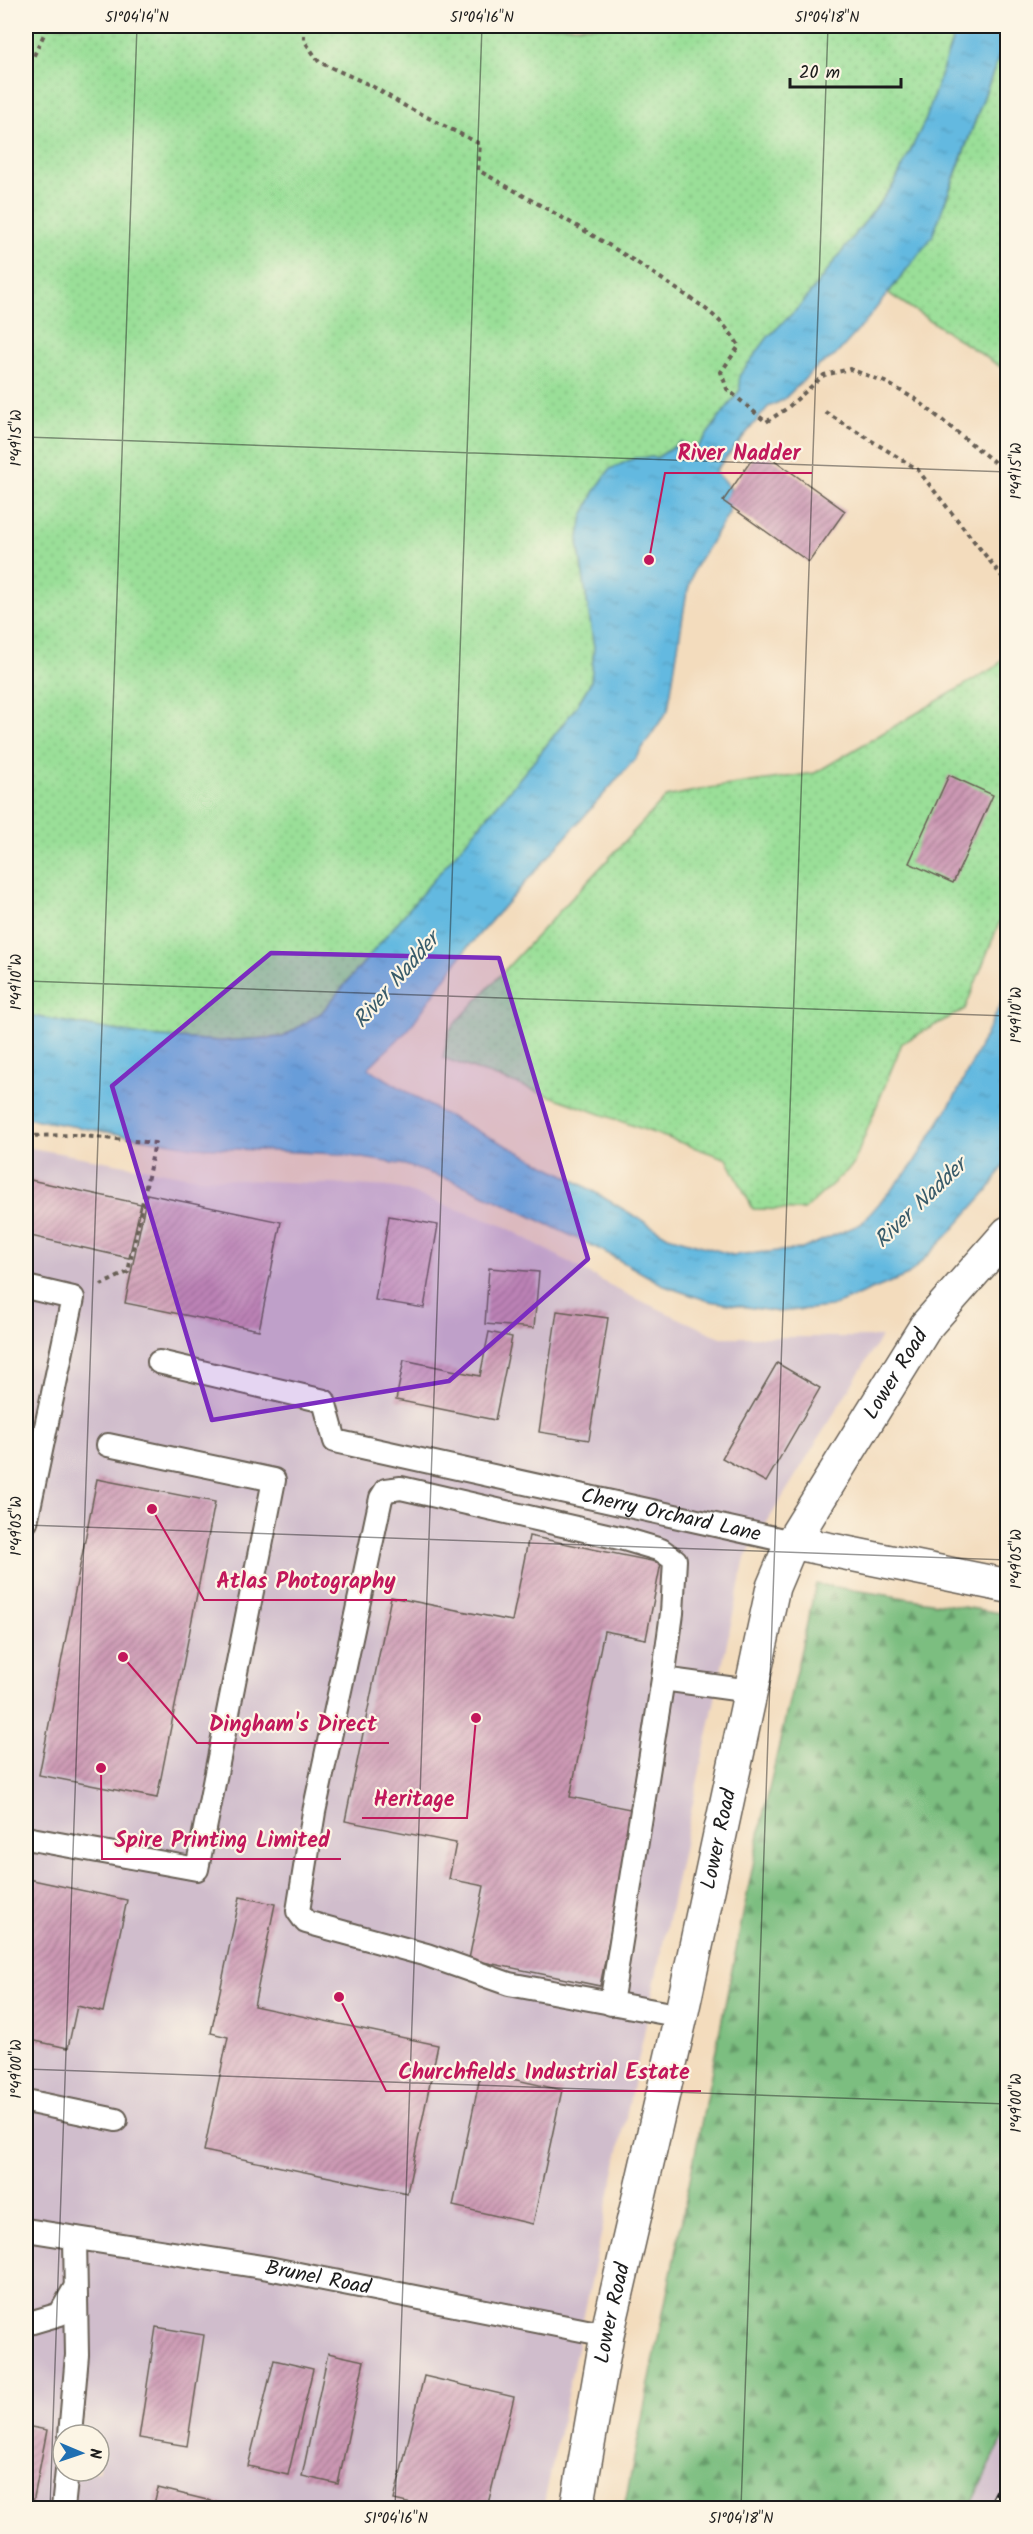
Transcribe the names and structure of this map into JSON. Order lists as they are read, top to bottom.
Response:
{
  "streets": {
    "street": ["Lower Road", "Cherry Orchard Lane"],
    "lane": ["Brunel Road"]
  },
  "crossings": [
    ["Lower Road", "Cherry Orchard Lane"],
    ["Lower Road", "Brunel Road"]
  ],
  "water": ["River Nadder"],
  "places": [
    "River Nadder",
    "Atlas Photography",
    "Dingham's Direct",
    "Heritage",
    "Spire Printing Limited",
    "Churchfields Industrial Estate"
  ],
  "scale_bar": "20 m",
  "north": "right",
  "coordinates": [
    "51°04'14\"N",
    "51°04'16\"N",
    "51°04'18\"N",
    "1°49'15\"W",
    "1°49'10\"W",
    "1°49'05\"W",
    "1°49'00\"W"
  ]
}
